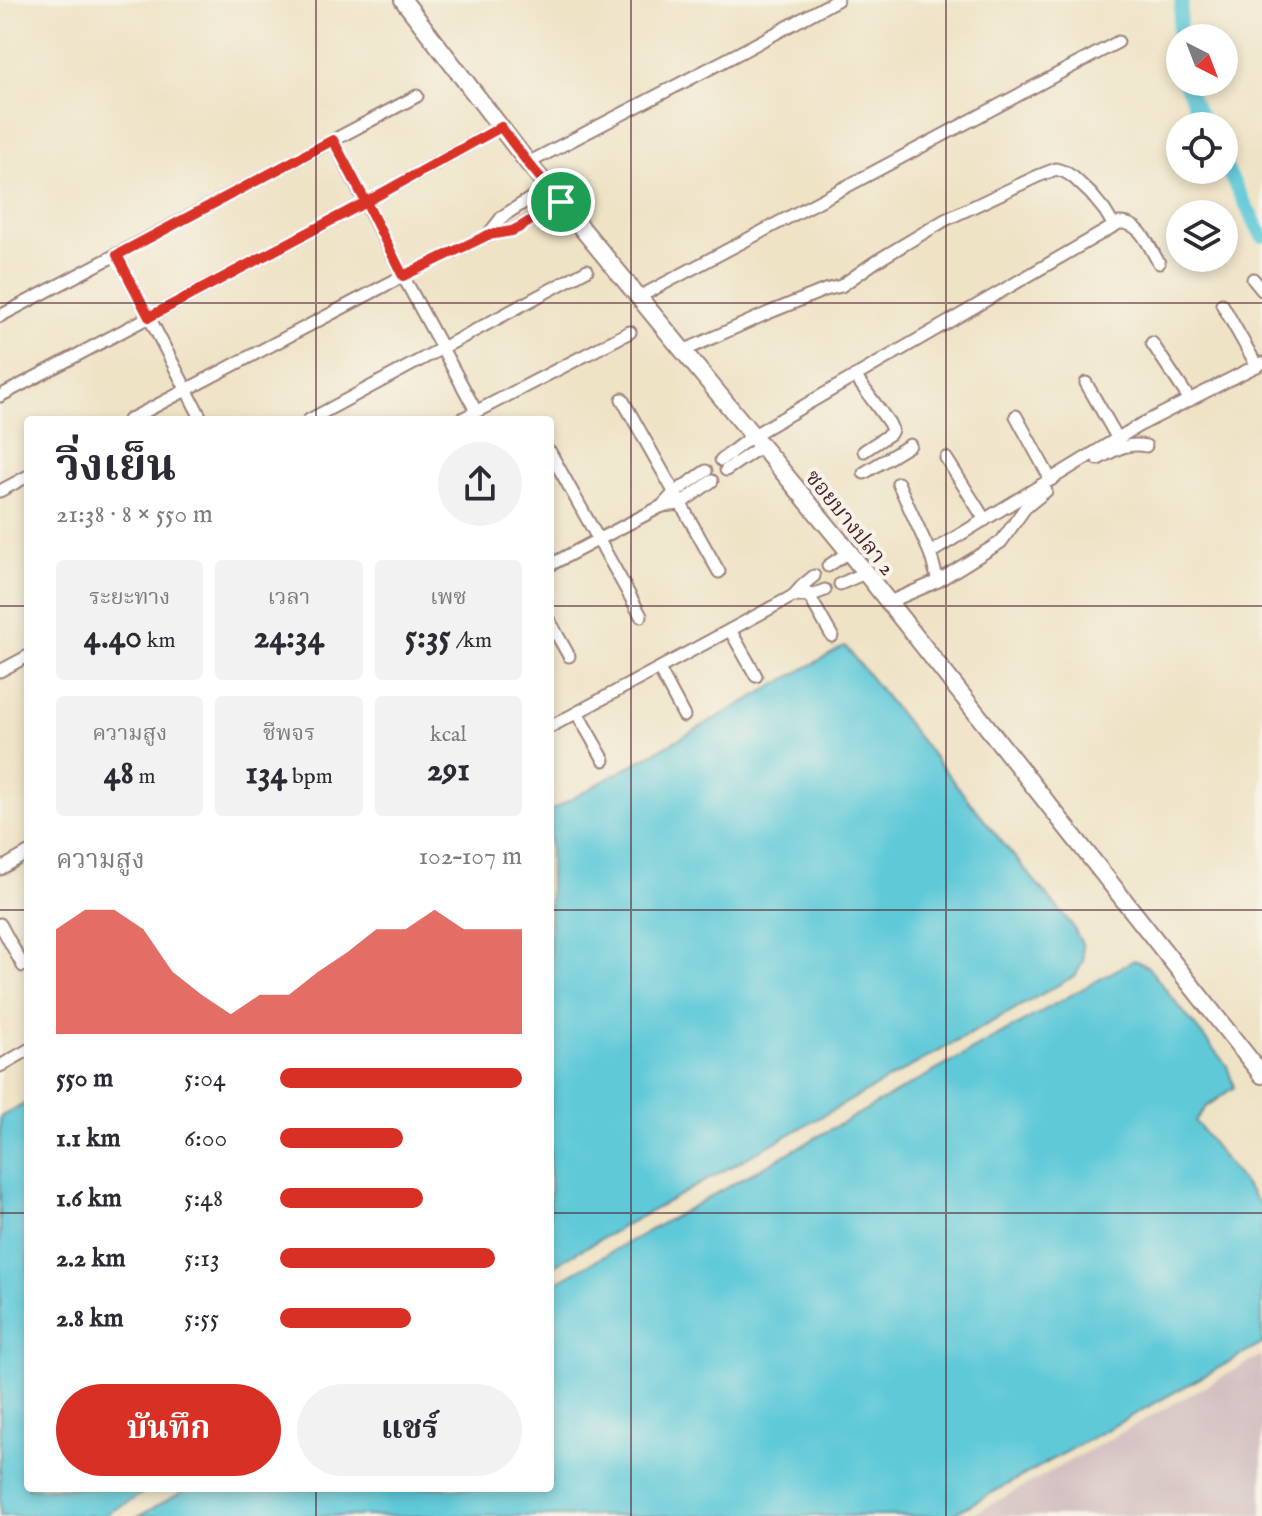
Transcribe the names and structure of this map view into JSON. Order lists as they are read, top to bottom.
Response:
{
  "streets": {
    "street": ["ซอยบางปลา 2"]
  },
  "north": "bottom right",
  "page": {
    "heading": ["วิ่งเย็น", "21:38 · 8 × 550 m"],
    "stats": [
      ["ระยะทาง", "4.40 km"],
      ["เวลา", "24:34"],
      ["เพซ", "5:35 /km"],
      ["ความสูง", "48 m"],
      ["ชีพจร", "134 bpm"],
      ["kcal", "291"]
    ],
    "chart": ["ความสูง", "102–107 m"],
    "list": [
      {
        "name": "550 m",
        "note": "5:04"
      },
      {
        "name": "1.1 km",
        "note": "6:00"
      },
      {
        "name": "1.6 km",
        "note": "5:48"
      },
      {
        "name": "2.2 km",
        "note": "5:13"
      },
      {
        "name": "2.8 km",
        "note": "5:55"
      }
    ],
    "buttons": ["บันทึก", "แชร์"]
  }
}
